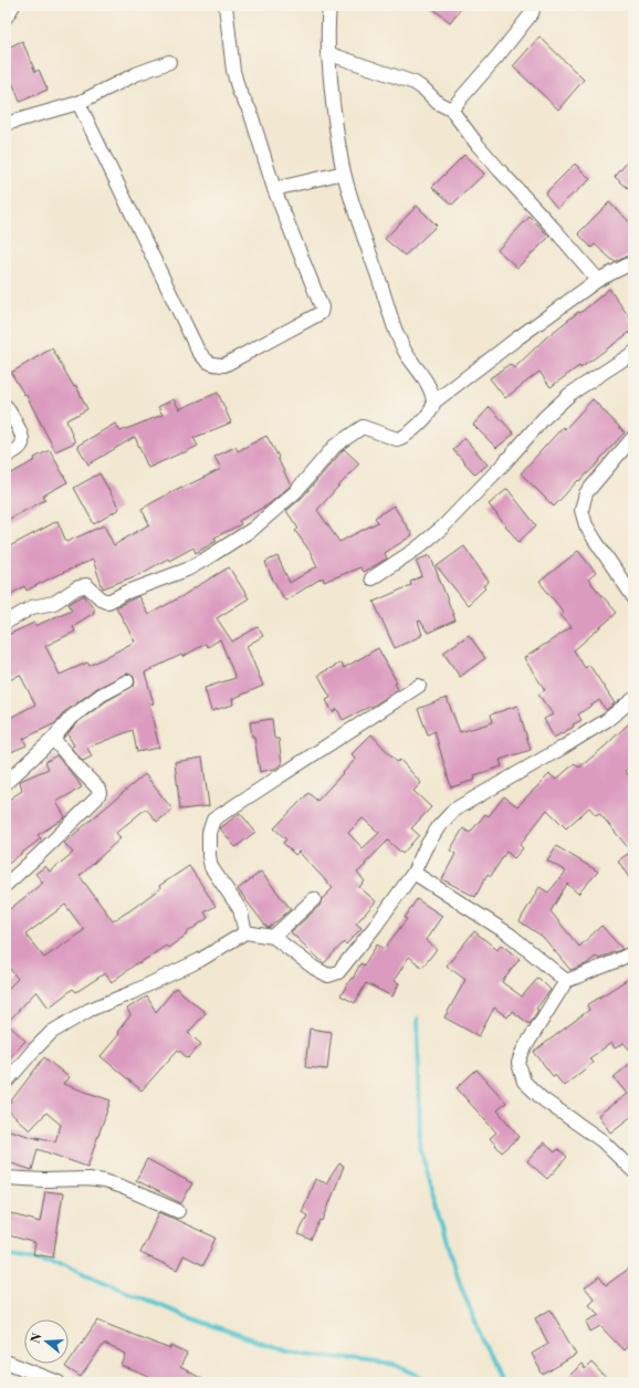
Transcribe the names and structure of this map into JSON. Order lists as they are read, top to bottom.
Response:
{
  "north": "left"
}
